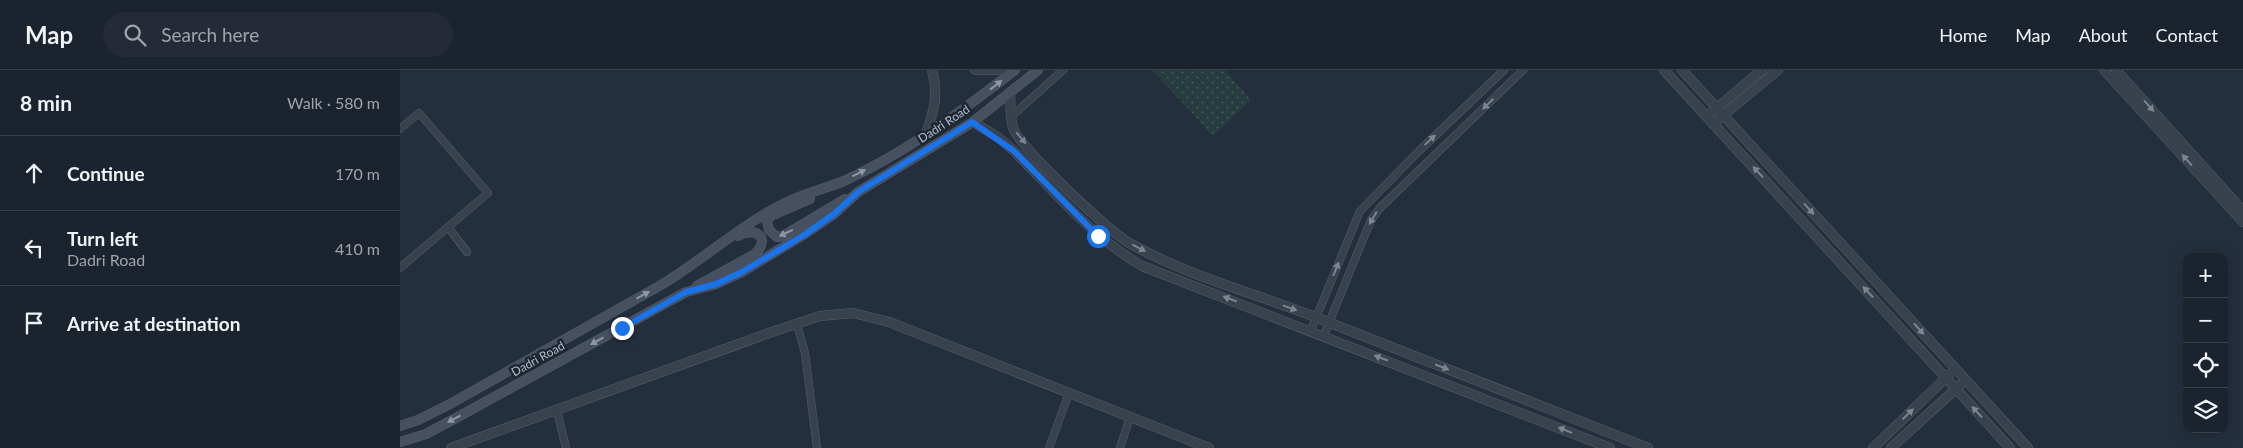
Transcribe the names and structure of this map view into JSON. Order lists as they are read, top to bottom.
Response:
{
  "streets": {
    "main road": ["Dadri Road"]
  },
  "page": {
    "header": "Map",
    "search": "Search here",
    "nav": [
      "Home",
      "Map",
      "About",
      "Contact"
    ],
    "heading": ["8 min", "Walk · 580 m"],
    "list": [
      ["Continue", "170 m"],
      ["Turn left", "Dadri Road", "410 m"],
      "Arrive at destination"
    ],
    "map_buttons": ["+", "−"]
  }
}
